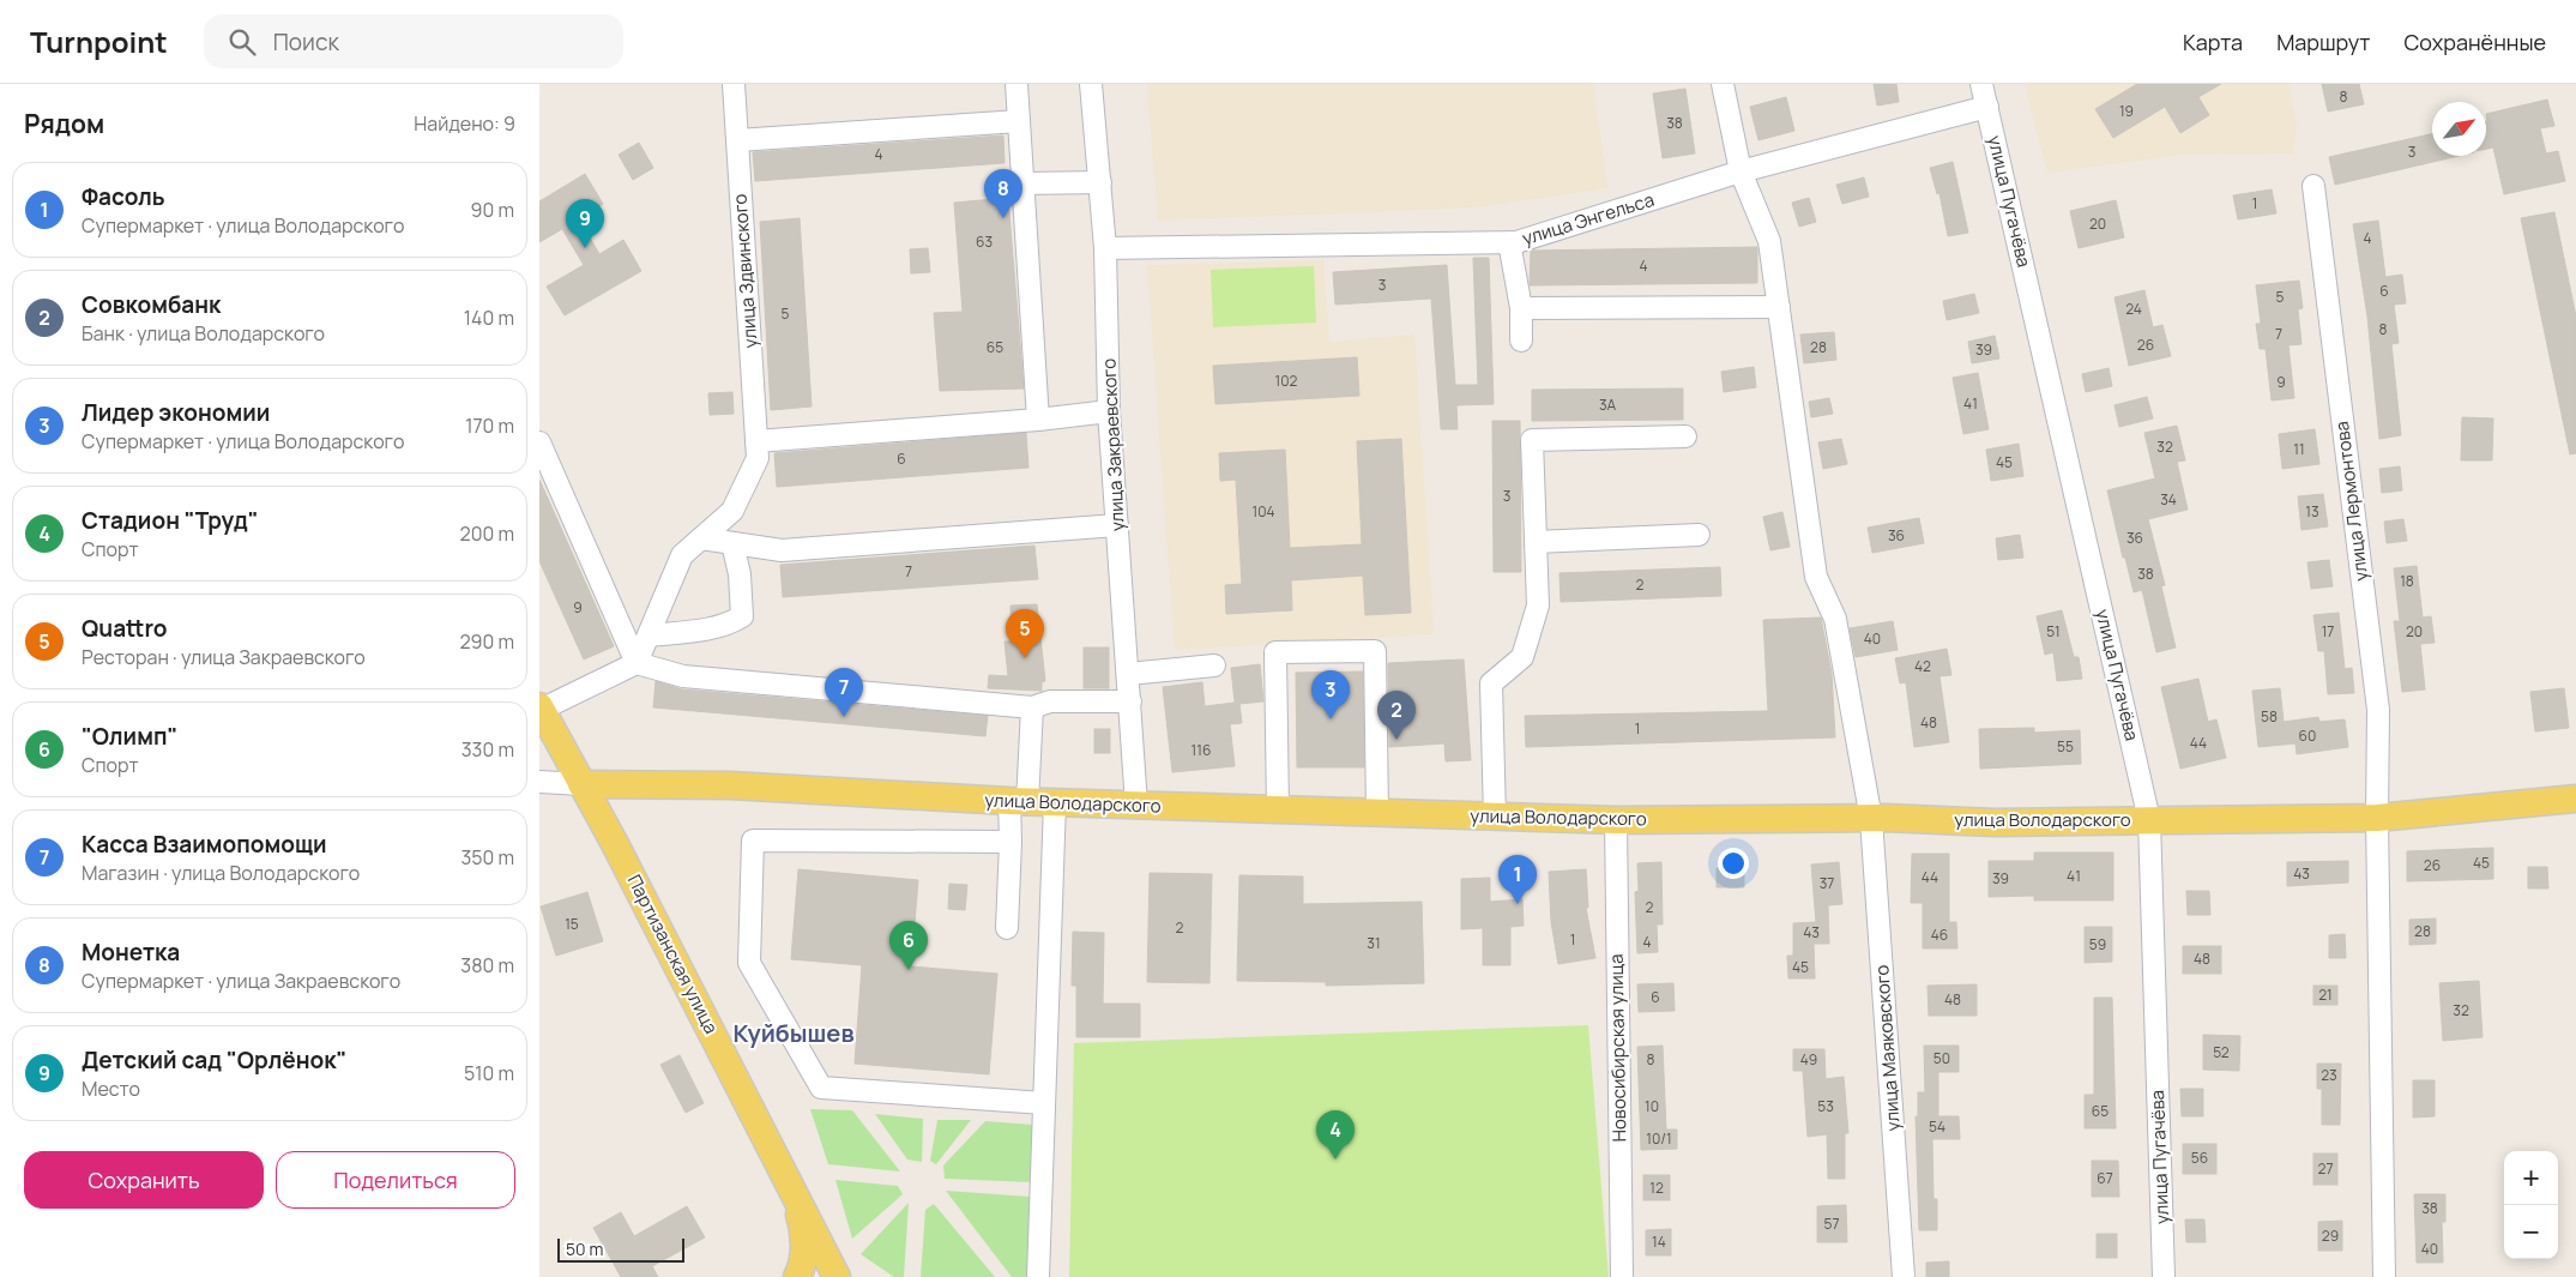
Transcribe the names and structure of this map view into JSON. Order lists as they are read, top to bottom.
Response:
{
  "streets": {
    "main road": ["улица Володарского", "Партизанская улица"],
    "street": [
      "улица Пугачёва",
      "улица Энгельса",
      "улица Здвинского",
      "улица Закраевского",
      "улица Лермонтова",
      "Новосибирская улица",
      "улица Маяковского"
    ]
  },
  "crossings": [
    ["улица Пугачёва", "улица Энгельса"],
    ["улица Пугачёва", "улица Володарского"],
    ["улица Энгельса", "улица Закраевского"],
    ["улица Энгельса", "улица Маяковского"],
    ["улица Закраевского", "улица Володарского"],
    ["улица Лермонтова", "улица Володарского"],
    ["улица Володарского", "Партизанская улица"],
    ["улица Володарского", "Новосибирская улица"],
    ["улица Володарского", "улица Маяковского"]
  ],
  "districts": ["Куйбышев"],
  "house_numbers": [
    "8",
    "19",
    "38",
    "3",
    "4",
    "1",
    "20",
    "4",
    "63",
    "4",
    "3",
    "6",
    "5",
    "24",
    "5",
    "8",
    "7",
    "26",
    "65",
    "28",
    "39",
    "102",
    "9",
    "41",
    "3А",
    "32",
    "11",
    "6",
    "45",
    "3",
    "34",
    "104",
    "13",
    "36",
    "36",
    "7",
    "38",
    "18",
    "2",
    "9",
    "51",
    "17",
    "20",
    "40",
    "42",
    "58",
    "48",
    "1",
    "60",
    "44",
    "55",
    "116",
    "45",
    "26",
    "43",
    "41",
    "44",
    "39",
    "37",
    "2",
    "15",
    "2",
    "28",
    "43",
    "46",
    "1",
    "4",
    "31",
    "59",
    "48",
    "45",
    "21",
    "6",
    "48",
    "32",
    "52",
    "50",
    "8",
    "49",
    "23",
    "10",
    "53",
    "65",
    "54",
    "10/1",
    "56",
    "27",
    "67",
    "12",
    "38",
    "57",
    "29",
    "14",
    "40"
  ],
  "scale_bar": "50 m",
  "north": "top right",
  "page": {
    "header": "Turnpoint",
    "search": "Поиск",
    "nav": ["Карта", "Маршрут", "Сохранённые"],
    "heading": ["Рядом", "Найдено: 9"],
    "list": [
      {
        "mark": "1",
        "name": "Фасоль",
        "note": "Супермаркет · улица Володарского",
        "value": "90 m"
      },
      {
        "mark": "2",
        "name": "Совкомбанк",
        "note": "Банк · улица Володарского",
        "value": "140 m"
      },
      {
        "mark": "3",
        "name": "Лидер экономии",
        "note": "Супермаркет · улица Володарского",
        "value": "170 m"
      },
      {
        "mark": "4",
        "name": "Стадион \"Труд\"",
        "note": "Спорт",
        "value": "200 m"
      },
      {
        "mark": "5",
        "name": "Quattro",
        "note": "Ресторан · улица Закраевского",
        "value": "290 m"
      },
      {
        "mark": "6",
        "name": "\"Олимп\"",
        "note": "Спорт",
        "value": "330 m"
      },
      {
        "mark": "7",
        "name": "Касса Взаимопомощи",
        "note": "Магазин · улица Володарского",
        "value": "350 m"
      },
      {
        "mark": "8",
        "name": "Монетка",
        "note": "Супермаркет · улица Закраевского",
        "value": "380 m"
      },
      {
        "mark": "9",
        "name": "Детский сад \"Орлёнок\"",
        "note": "Место",
        "value": "510 m"
      }
    ],
    "pins": [
      "8",
      "9",
      "5",
      "7",
      "3",
      "2",
      "1",
      "6",
      "4"
    ],
    "buttons": ["Сохранить", "Поделиться"],
    "map_buttons": ["+", "−"],
    "scale": "50 m"
  }
}
